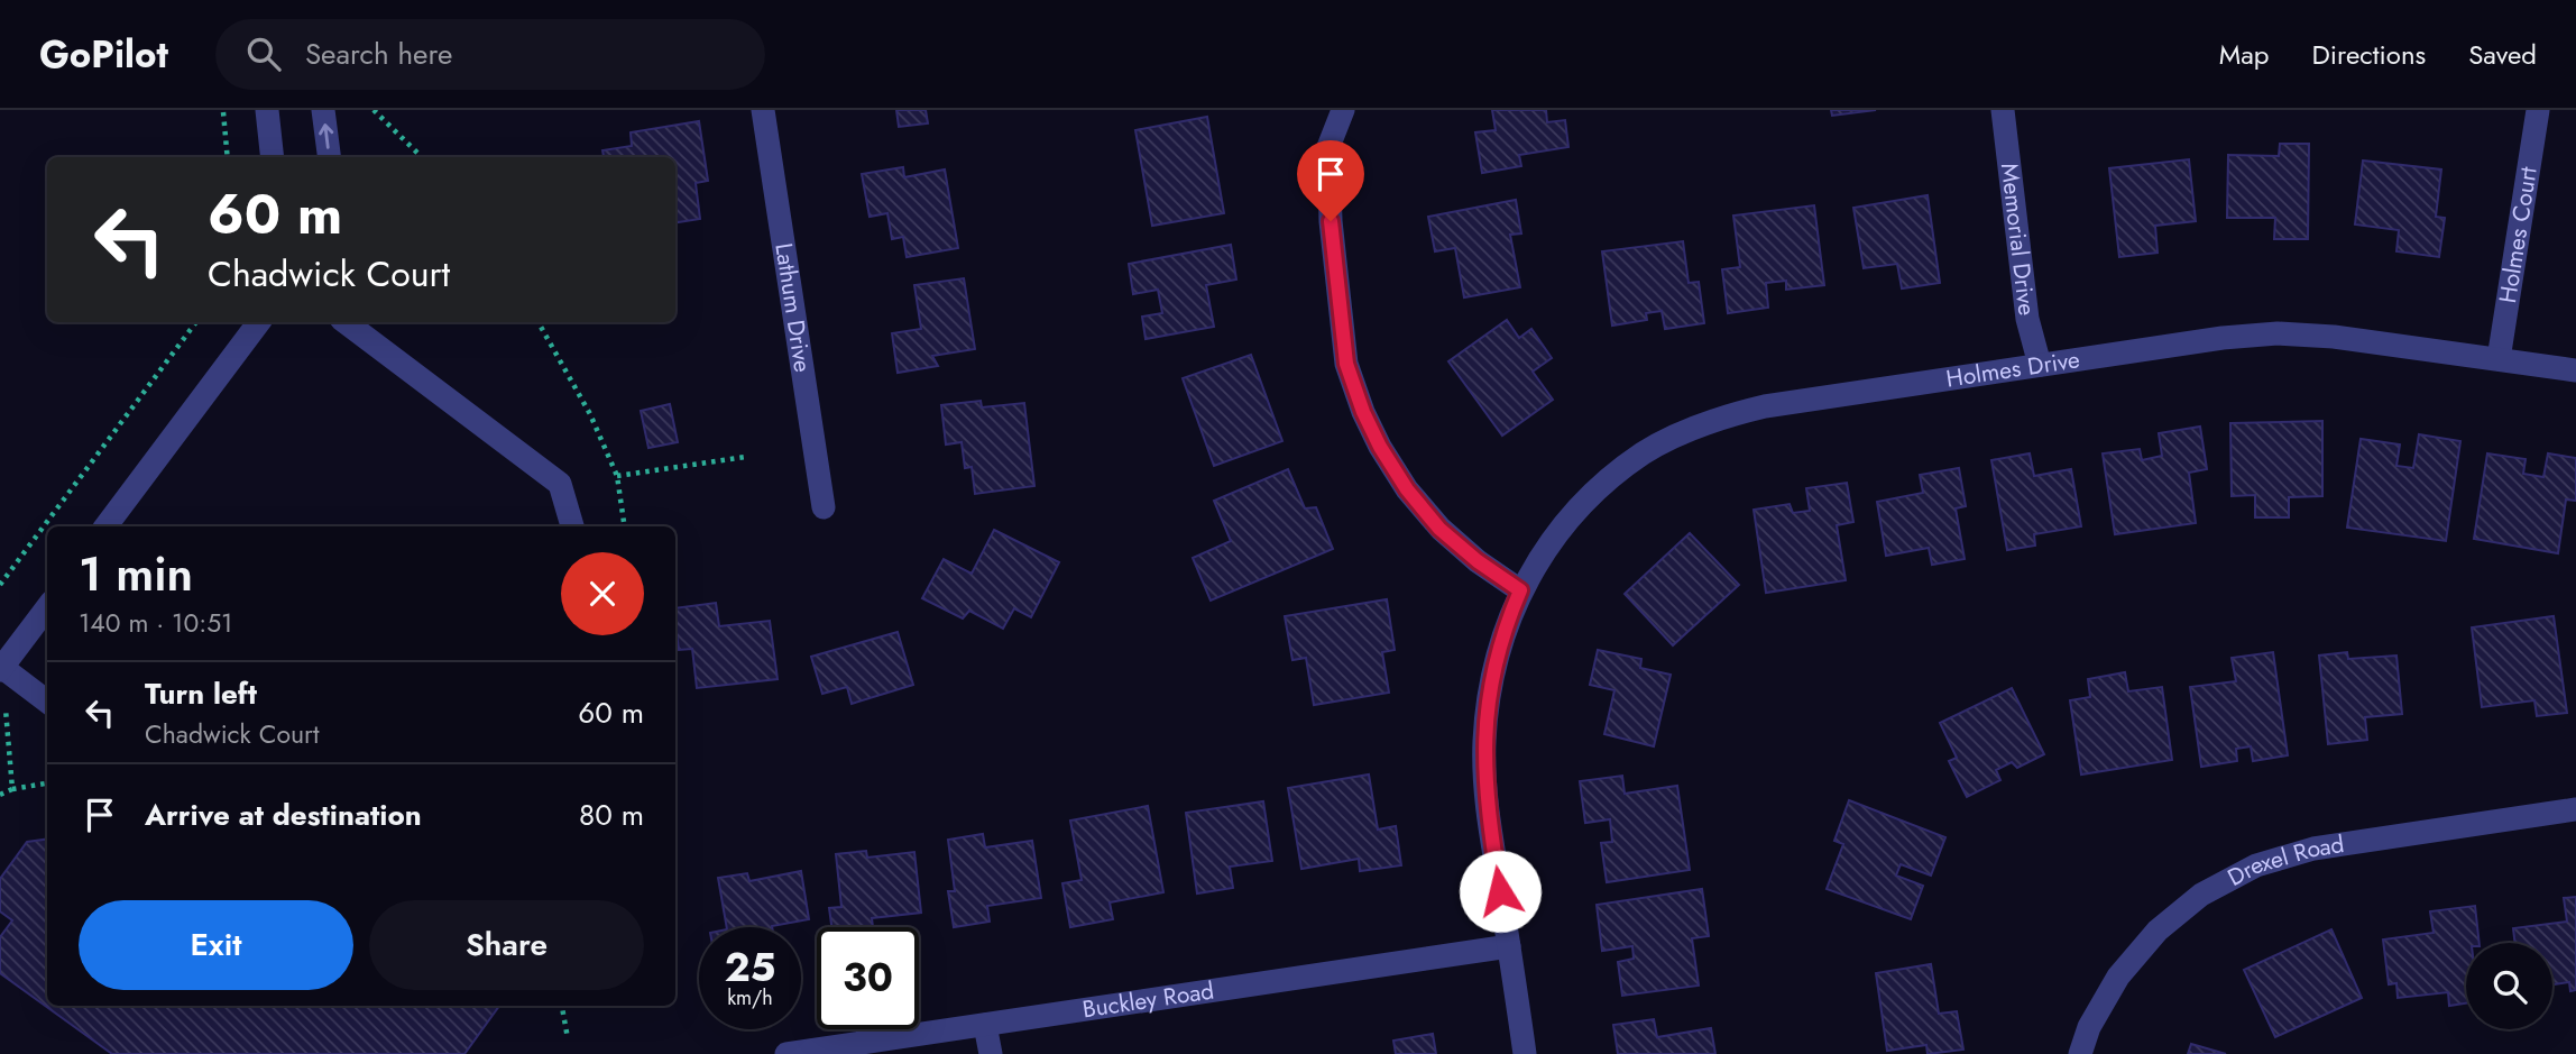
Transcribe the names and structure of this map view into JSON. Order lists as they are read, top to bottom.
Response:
{
  "streets": {
    "street": [
      "Holmes Court",
      "Memorial Drive",
      "Lathum Drive",
      "Holmes Drive",
      "Drexel Road",
      "Buckley Road"
    ]
  },
  "crossings": [
    ["Holmes Court", "Holmes Drive"],
    ["Memorial Drive", "Holmes Drive"],
    ["Holmes Drive", "Buckley Road"]
  ],
  "page": {
    "header": "GoPilot",
    "search": "Search here",
    "nav": ["Map", "Directions", "Saved"],
    "turn": ["60 m", "Chadwick Court"],
    "heading": ["1 min", "140 m · 10:51"],
    "list": [
      {
        "name": "Turn left",
        "note": "Chadwick Court",
        "value": "60 m"
      },
      {
        "name": "Arrive at destination",
        "value": "80 m"
      }
    ],
    "buttons": ["Exit", "Share"],
    "speed": "25 km/h",
    "limit": "30"
  }
}
